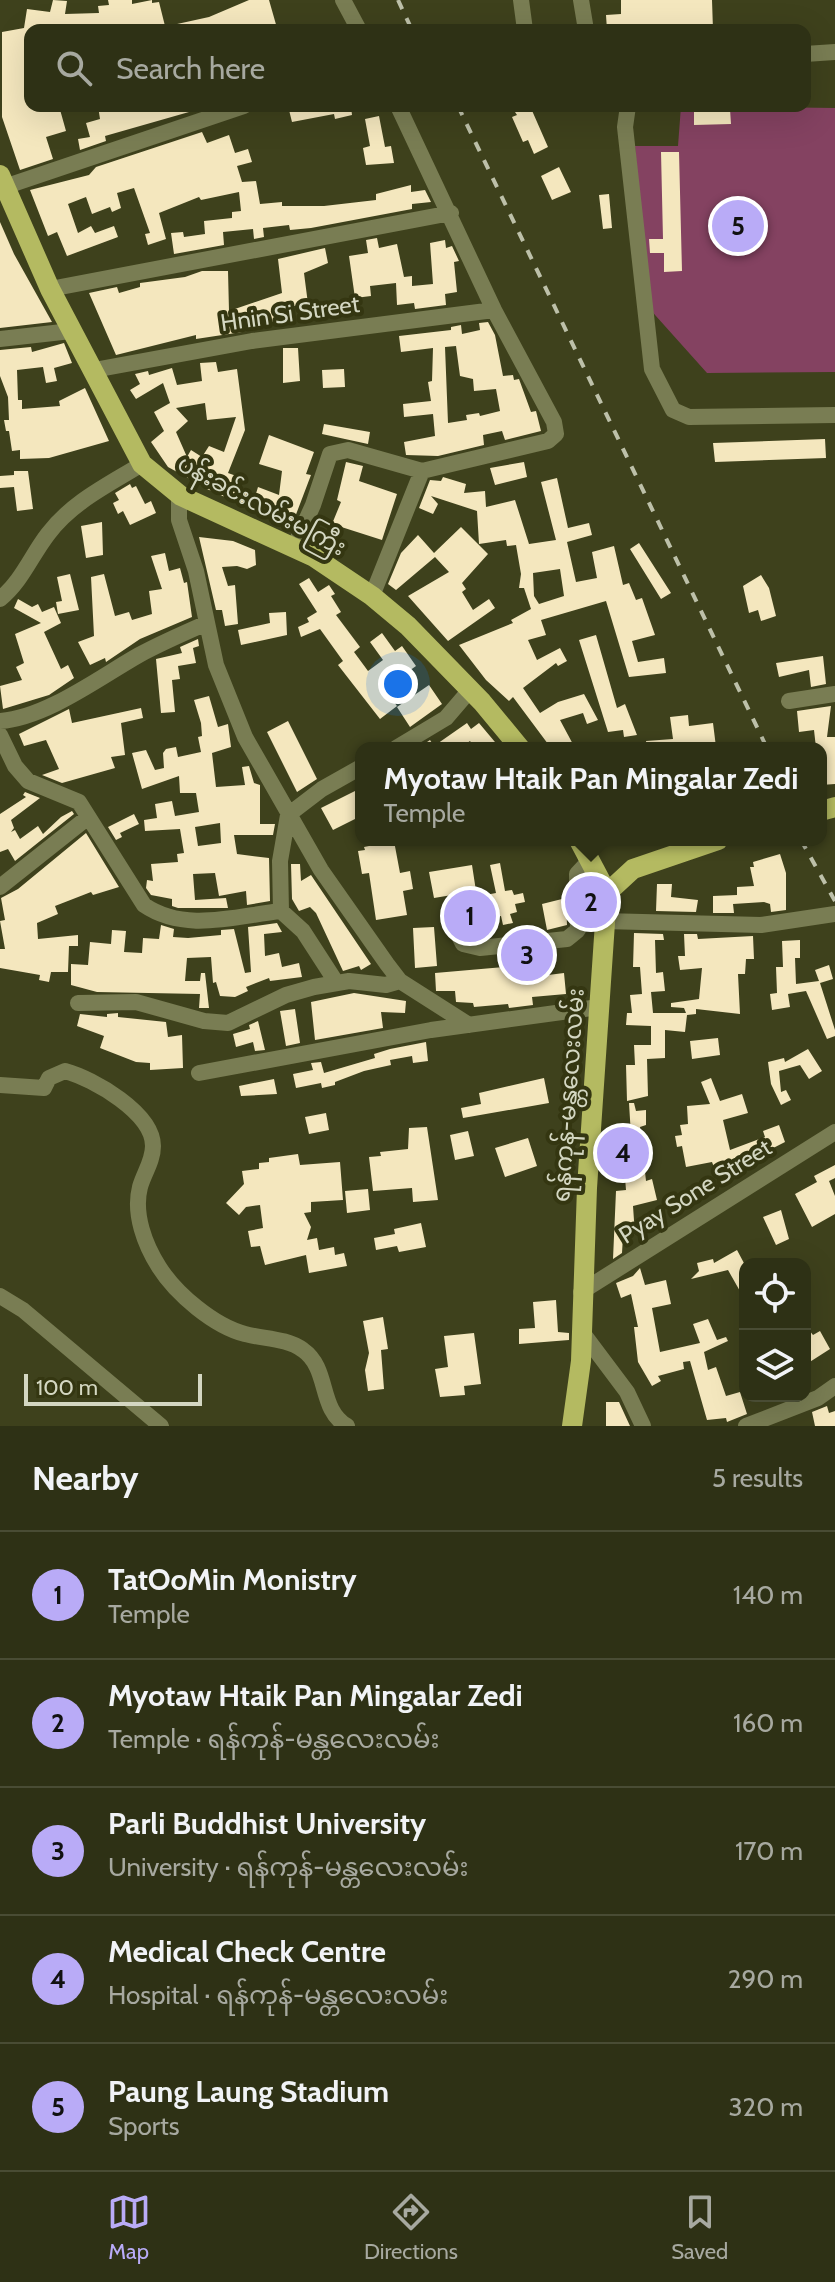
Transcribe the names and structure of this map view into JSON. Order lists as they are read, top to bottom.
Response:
{
  "streets": {
    "main road": ["ပန်းခင်းလမ်းမကြီး", "ရန်ကုန်-မန္တလေးလမ်း"],
    "street": ["Hnin Si Street", "Pyay Sone Street"]
  },
  "crossings": [
    ["Hnin Si Street", "ပန်းခင်းလမ်းမကြီး"],
    ["ရန်ကုန်-မန္တလေးလမ်း", "Pyay Sone Street"]
  ],
  "scale_bar": "100 m",
  "page": {
    "search": "Search here",
    "pins": [
      "5",
      "2",
      "1",
      "3",
      "4"
    ],
    "popup": ["Myotaw Htaik Pan Mingalar Zedi", "Temple"],
    "scale": "100 m",
    "heading": ["Nearby", "5 results"],
    "list": [
      {
        "mark": "1",
        "name": "TatOoMin Monistry",
        "note": "Temple",
        "value": "140 m"
      },
      {
        "mark": "2",
        "name": "Myotaw Htaik Pan Mingalar Zedi",
        "note": "Temple · ရန်ကုန်-မန္တလေးလမ်း",
        "value": "160 m"
      },
      {
        "mark": "3",
        "name": "Parli Buddhist University",
        "note": "University · ရန်ကုန်-မန္တလေးလမ်း",
        "value": "170 m"
      },
      {
        "mark": "4",
        "name": "Medical Check Centre",
        "note": "Hospital · ရန်ကုန်-မန္တလေးလမ်း",
        "value": "290 m"
      },
      {
        "mark": "5",
        "name": "Paung Laung Stadium",
        "note": "Sports",
        "value": "320 m"
      }
    ],
    "nav": ["Map", "Directions", "Saved"]
  }
}
